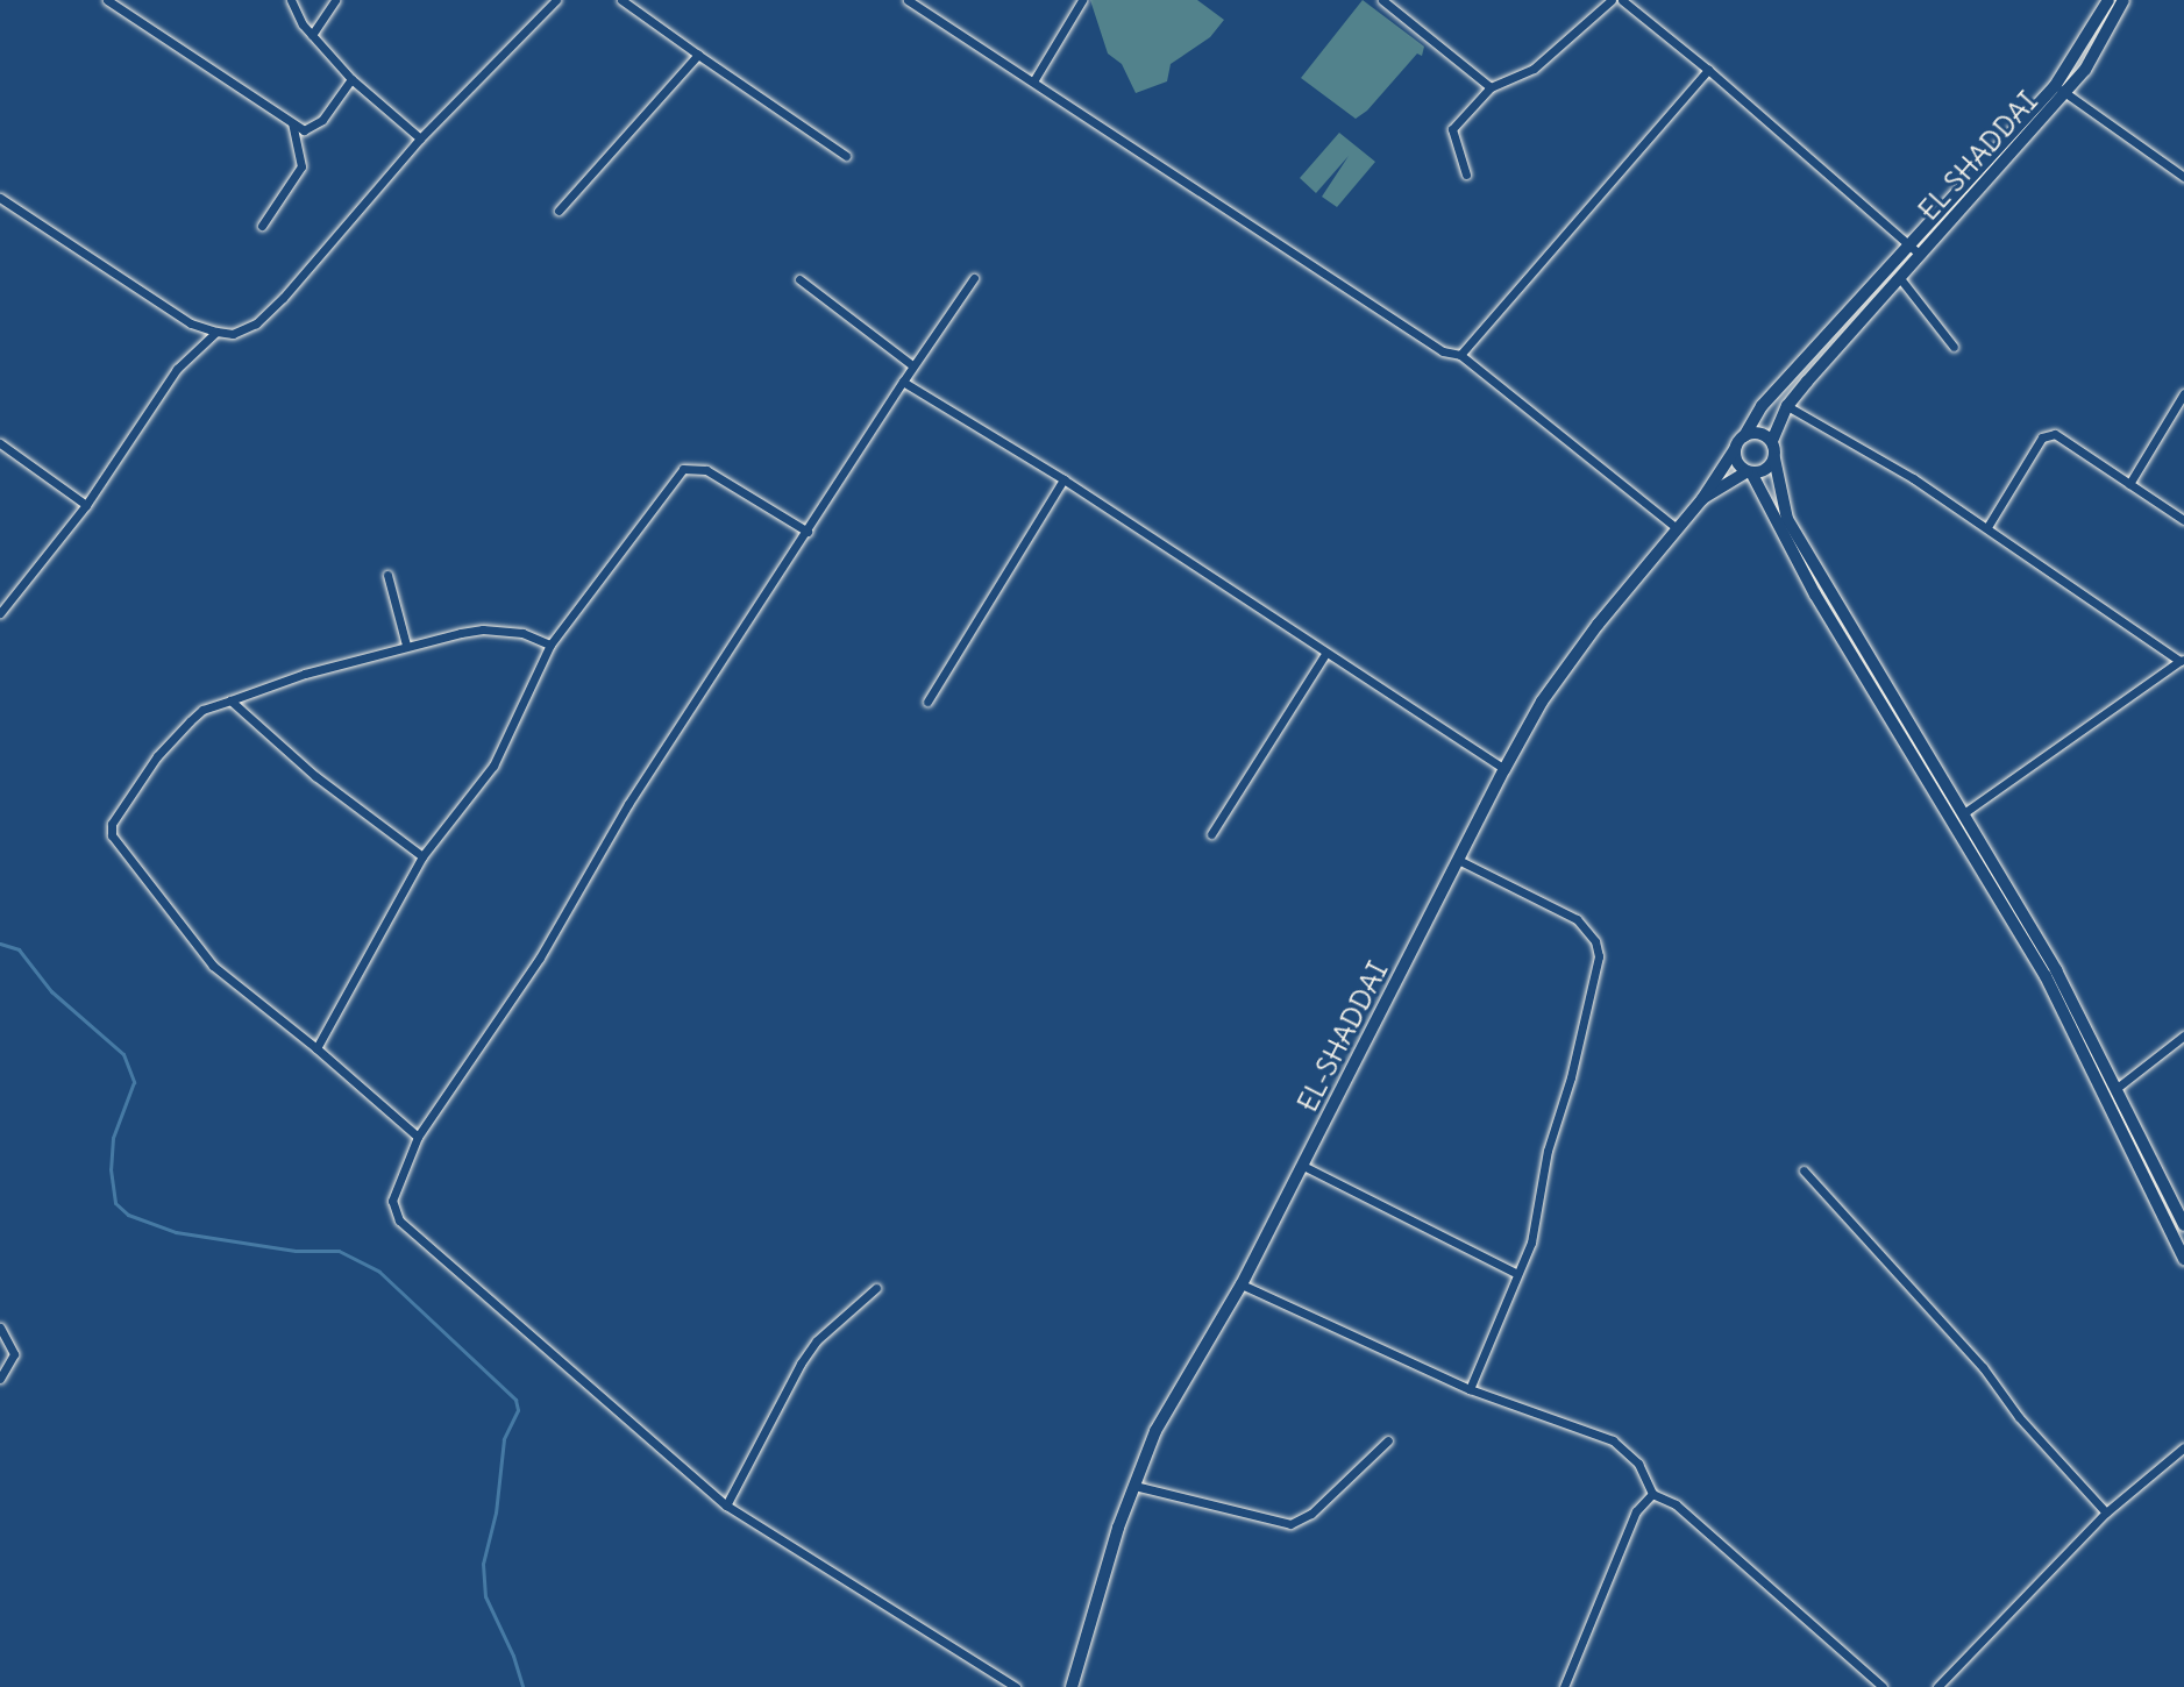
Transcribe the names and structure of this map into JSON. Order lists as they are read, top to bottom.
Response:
{
  "streets": {
    "street": ["EL SHADDAI", "EL-SHADDAI"]
  },
  "crossings": [
    ["EL SHADDAI", "EL-SHADDAI"]
  ]
}
